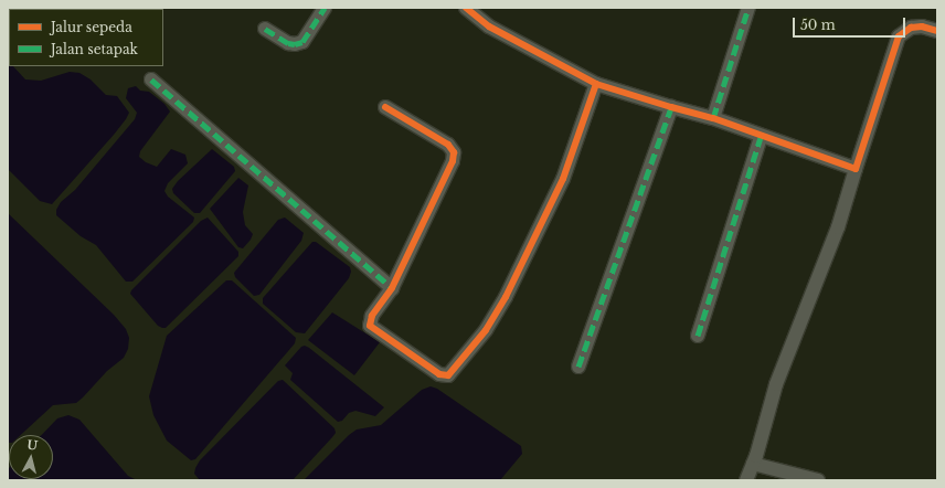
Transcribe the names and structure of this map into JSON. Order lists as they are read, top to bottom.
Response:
{
  "legend": ["Jalur sepeda", "Jalan setapak"],
  "scale_bar": "50 m",
  "north": "top"
}
